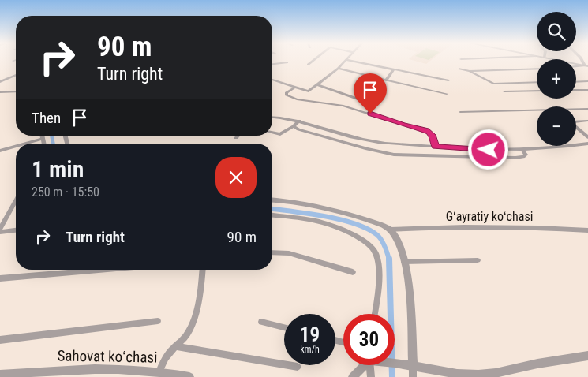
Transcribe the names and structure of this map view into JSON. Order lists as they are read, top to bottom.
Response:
{
  "streets": {
    "street": ["Gʻayratiy koʻchasi", "Sahovat koʻchasi"]
  },
  "page": {
    "map_buttons": ["+", "−"],
    "turn": ["90 m", "Turn right"],
    "then": "Then",
    "heading": ["1 min", "250 m · 15:50"],
    "list": [
      {
        "name": "Turn right",
        "value": "90 m"
      }
    ],
    "speed": "19 km/h",
    "limit": "30"
  }
}
